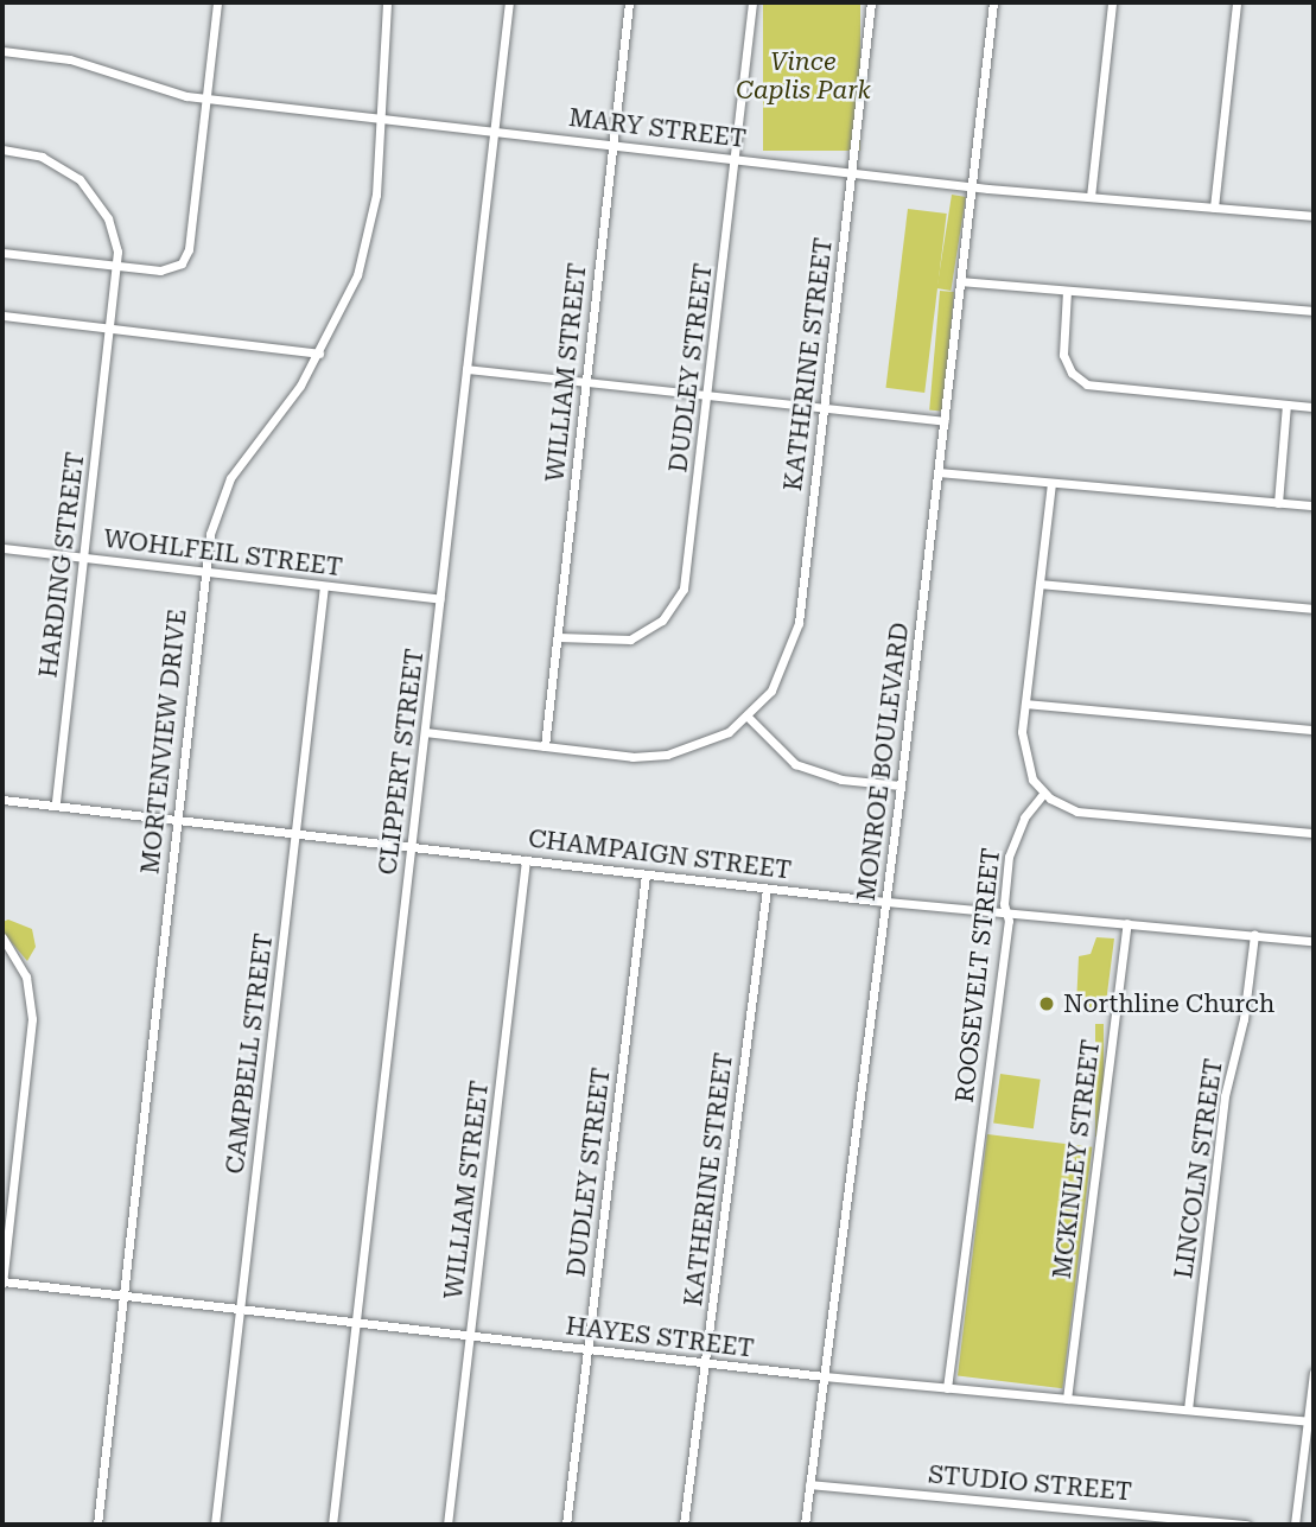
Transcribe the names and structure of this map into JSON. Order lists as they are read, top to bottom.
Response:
{
  "streets": {
    "street": [
      "MARY STREET",
      "KATHERINE STREET",
      "DUDLEY STREET",
      "WILLIAM STREET",
      "WOHLFEIL STREET",
      "HARDING STREET",
      "MORTENVIEW DRIVE",
      "CLIPPERT STREET",
      "MONROE BOULEVARD",
      "CHAMPAIGN STREET",
      "ROOSEVELT STREET",
      "CAMPBELL STREET",
      "MCKINLEY STREET",
      "LINCOLN STREET",
      "HAYES STREET",
      "STUDIO STREET"
    ]
  },
  "crossings": [
    ["MARY STREET", "KATHERINE STREET"],
    ["MARY STREET", "DUDLEY STREET"],
    ["MARY STREET", "WILLIAM STREET"],
    ["MARY STREET", "MORTENVIEW DRIVE"],
    ["MARY STREET", "CLIPPERT STREET"],
    ["MARY STREET", "MONROE BOULEVARD"],
    ["KATHERINE STREET", "CHAMPAIGN STREET"],
    ["KATHERINE STREET", "HAYES STREET"],
    ["DUDLEY STREET", "WILLIAM STREET"],
    ["DUDLEY STREET", "CHAMPAIGN STREET"],
    ["DUDLEY STREET", "HAYES STREET"],
    ["WILLIAM STREET", "CHAMPAIGN STREET"],
    ["WILLIAM STREET", "HAYES STREET"],
    ["WOHLFEIL STREET", "HARDING STREET"],
    ["WOHLFEIL STREET", "MORTENVIEW DRIVE"],
    ["WOHLFEIL STREET", "CLIPPERT STREET"],
    ["WOHLFEIL STREET", "CAMPBELL STREET"],
    ["HARDING STREET", "CHAMPAIGN STREET"],
    ["MORTENVIEW DRIVE", "CHAMPAIGN STREET"],
    ["MORTENVIEW DRIVE", "HAYES STREET"],
    ["CLIPPERT STREET", "CHAMPAIGN STREET"],
    ["CLIPPERT STREET", "HAYES STREET"],
    ["MONROE BOULEVARD", "CHAMPAIGN STREET"],
    ["MONROE BOULEVARD", "HAYES STREET"],
    ["MONROE BOULEVARD", "STUDIO STREET"],
    ["CHAMPAIGN STREET", "ROOSEVELT STREET"],
    ["CHAMPAIGN STREET", "CAMPBELL STREET"],
    ["CHAMPAIGN STREET", "MCKINLEY STREET"],
    ["CHAMPAIGN STREET", "LINCOLN STREET"],
    ["ROOSEVELT STREET", "HAYES STREET"],
    ["CAMPBELL STREET", "HAYES STREET"],
    ["MCKINLEY STREET", "HAYES STREET"],
    ["LINCOLN STREET", "HAYES STREET"]
  ],
  "parks": ["Vince Caplis Park"],
  "places": ["Northline Church"]
}
